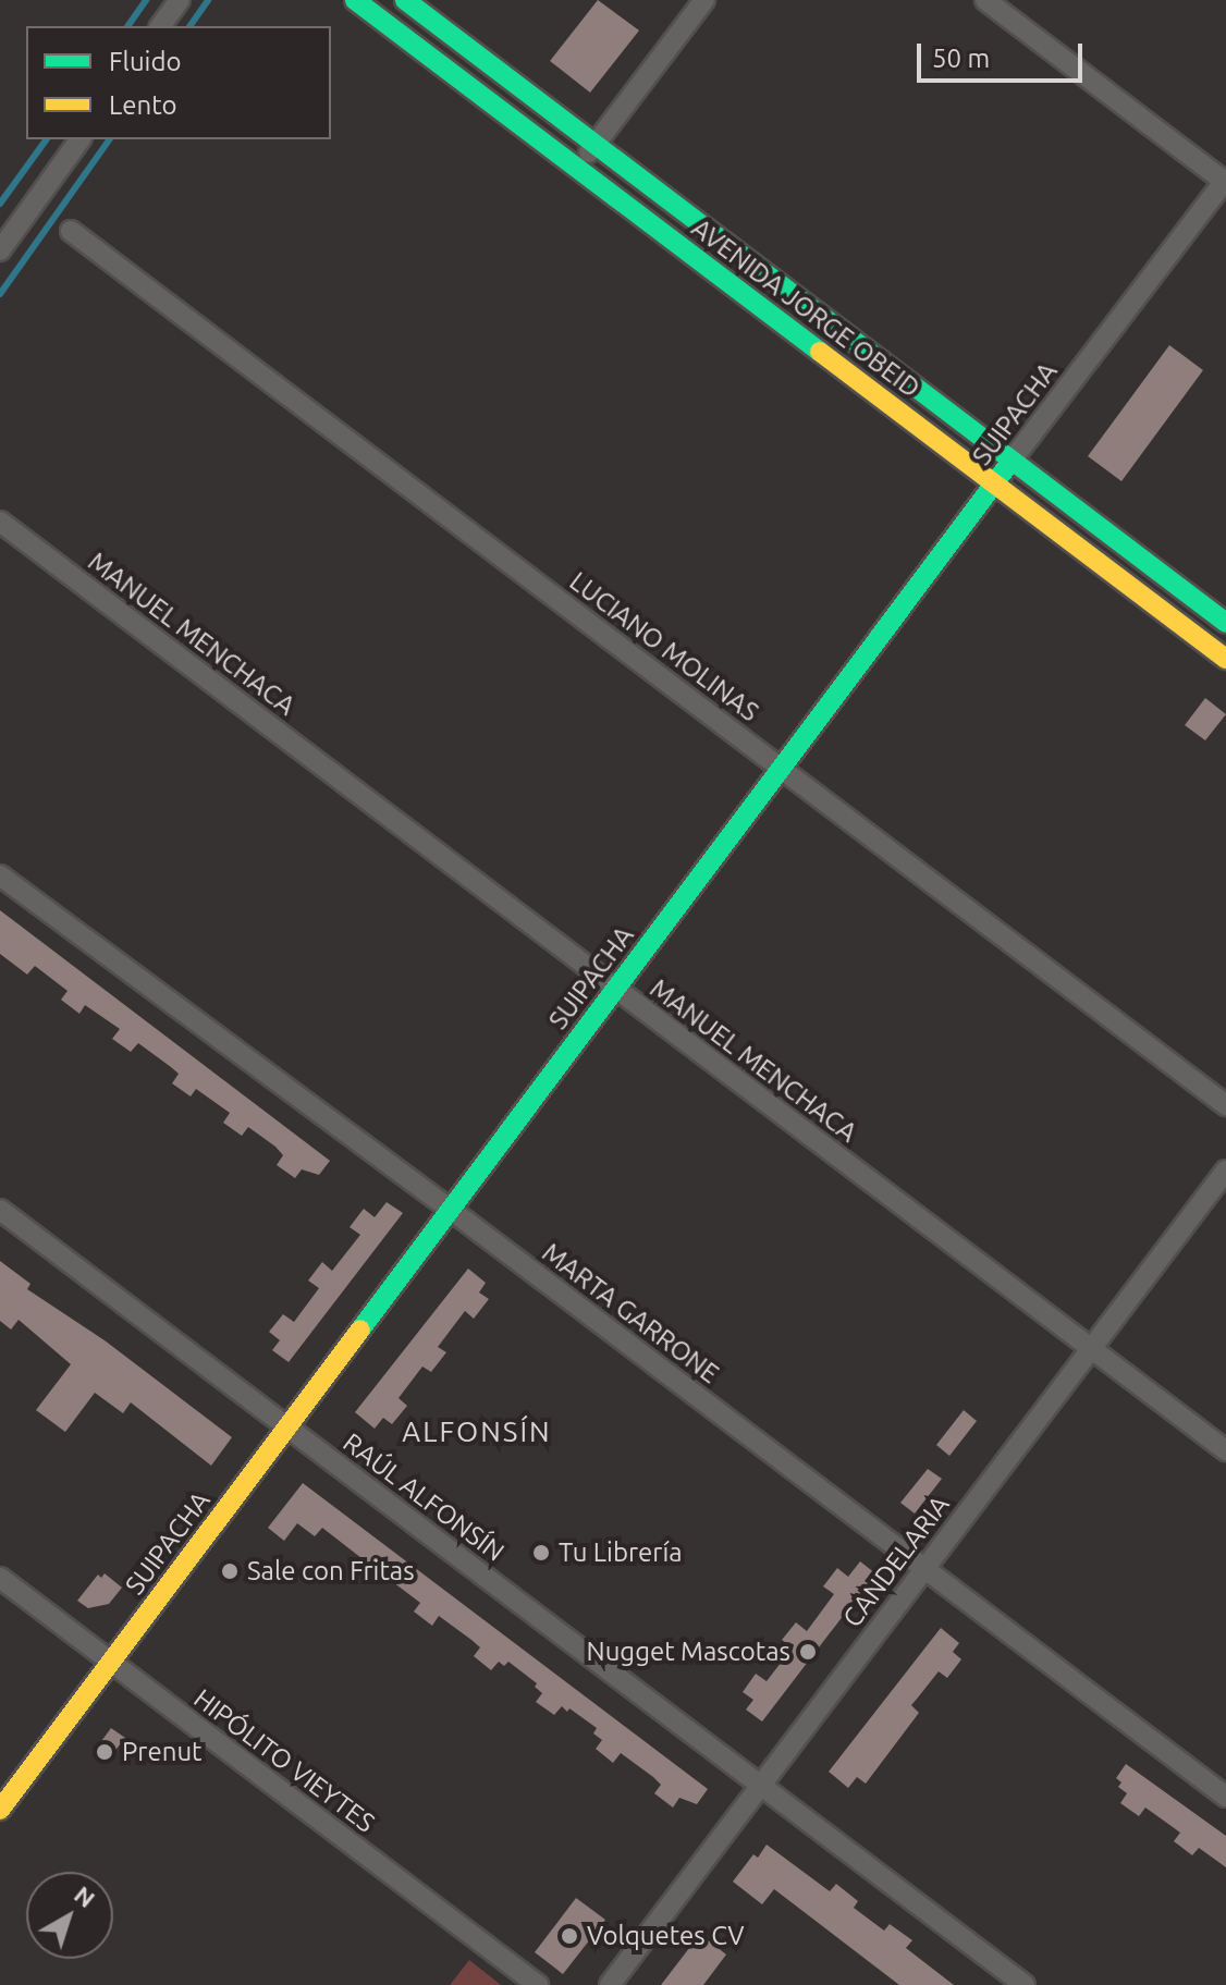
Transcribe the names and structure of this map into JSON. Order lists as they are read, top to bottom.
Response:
{
  "streets": {
    "main road": ["AVENIDA JORGE OBEID", "SUIPACHA"],
    "street": [
      "MANUEL MENCHACA",
      "LUCIANO MOLINAS",
      "MARTA GARRONE",
      "RAÚL ALFONSÍN",
      "CANDELARIA",
      "HIPÓLITO VIEYTES"
    ]
  },
  "crossings": [
    ["AVENIDA JORGE OBEID", "SUIPACHA"],
    ["SUIPACHA", "MANUEL MENCHACA"],
    ["SUIPACHA", "LUCIANO MOLINAS"],
    ["SUIPACHA", "MARTA GARRONE"],
    ["SUIPACHA", "RAÚL ALFONSÍN"],
    ["SUIPACHA", "HIPÓLITO VIEYTES"],
    ["MANUEL MENCHACA", "CANDELARIA"],
    ["MARTA GARRONE", "CANDELARIA"],
    ["RAÚL ALFONSÍN", "CANDELARIA"]
  ],
  "districts": ["ALFONSÍN"],
  "places": [
    "Tu Librería",
    "Sale con Fritas",
    "Nugget Mascotas",
    "Prenut",
    "Volquetes CV"
  ],
  "legend": ["Fluido", "Lento"],
  "scale_bar": "50 m",
  "north": "top right"
}
